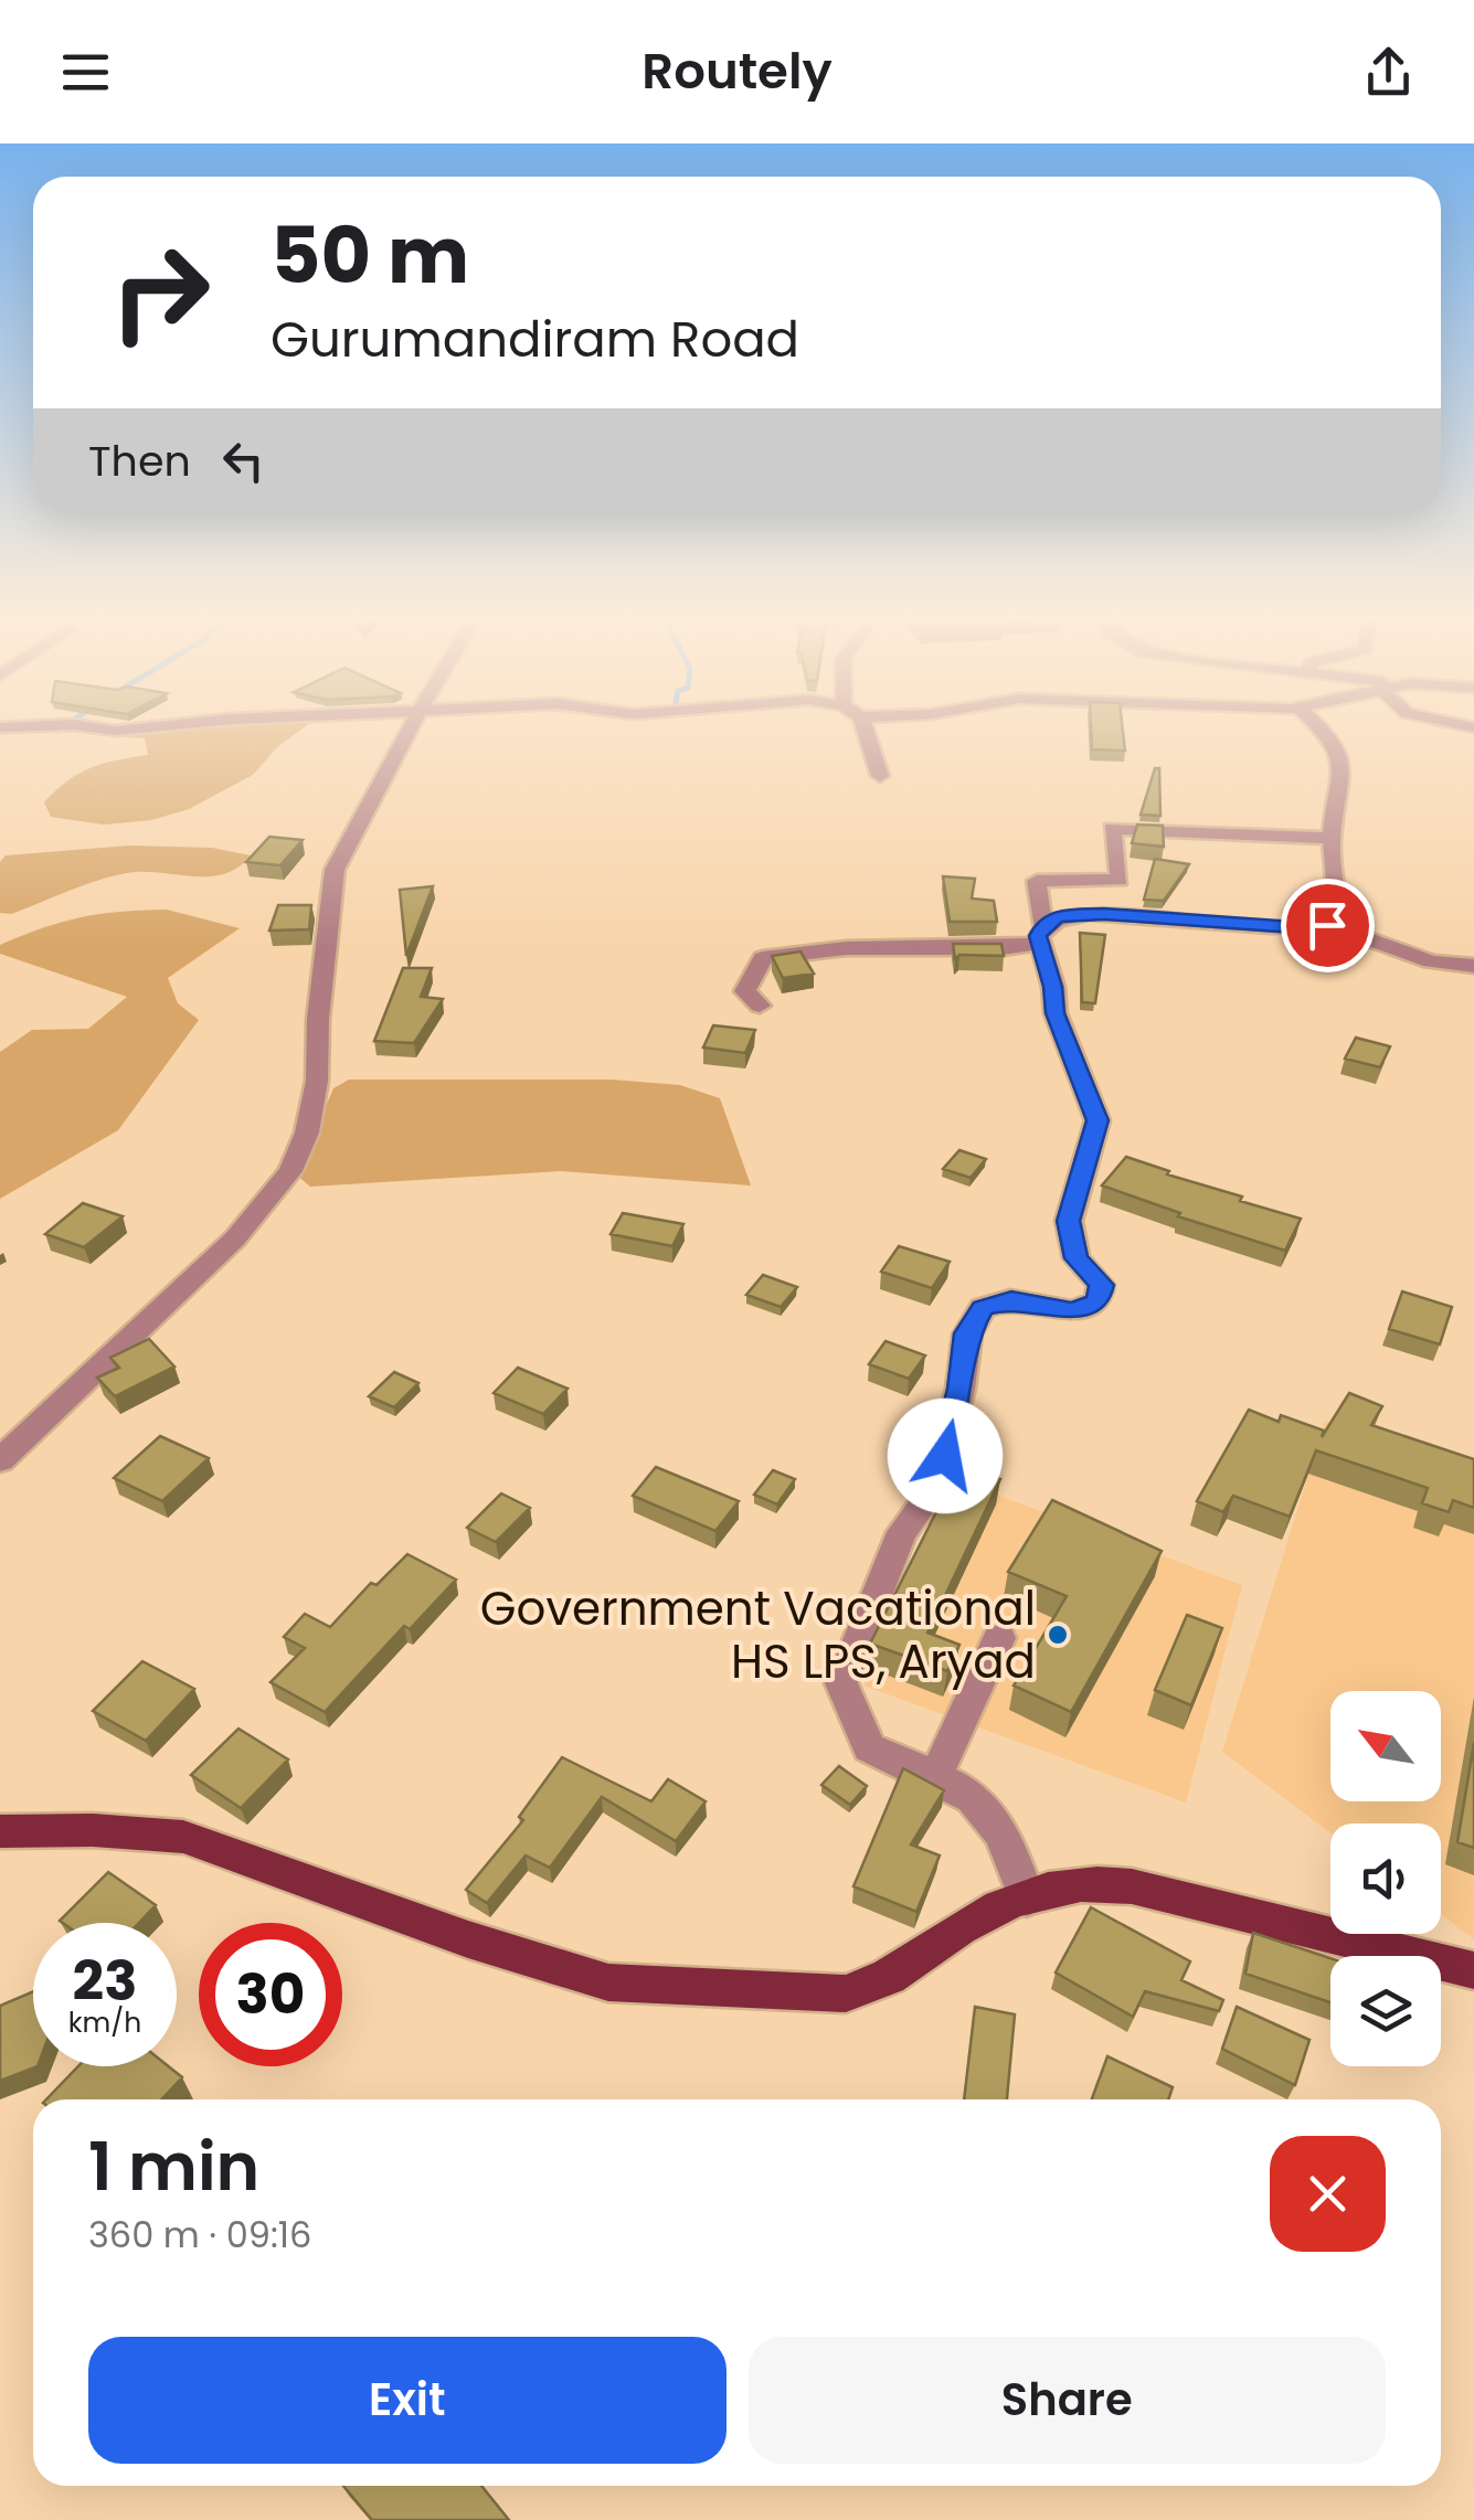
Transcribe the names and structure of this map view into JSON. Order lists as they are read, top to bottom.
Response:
{
  "places": ["Government Vacational HS LPS, Aryad"],
  "north": "top left",
  "page": {
    "header": "Routely",
    "turn": ["50 m", "Gurumandiram Road"],
    "then": "Then",
    "speed": "23 km/h",
    "limit": "30",
    "heading": ["1 min", "360 m · 09:16"],
    "buttons": ["Exit", "Share"]
  }
}
